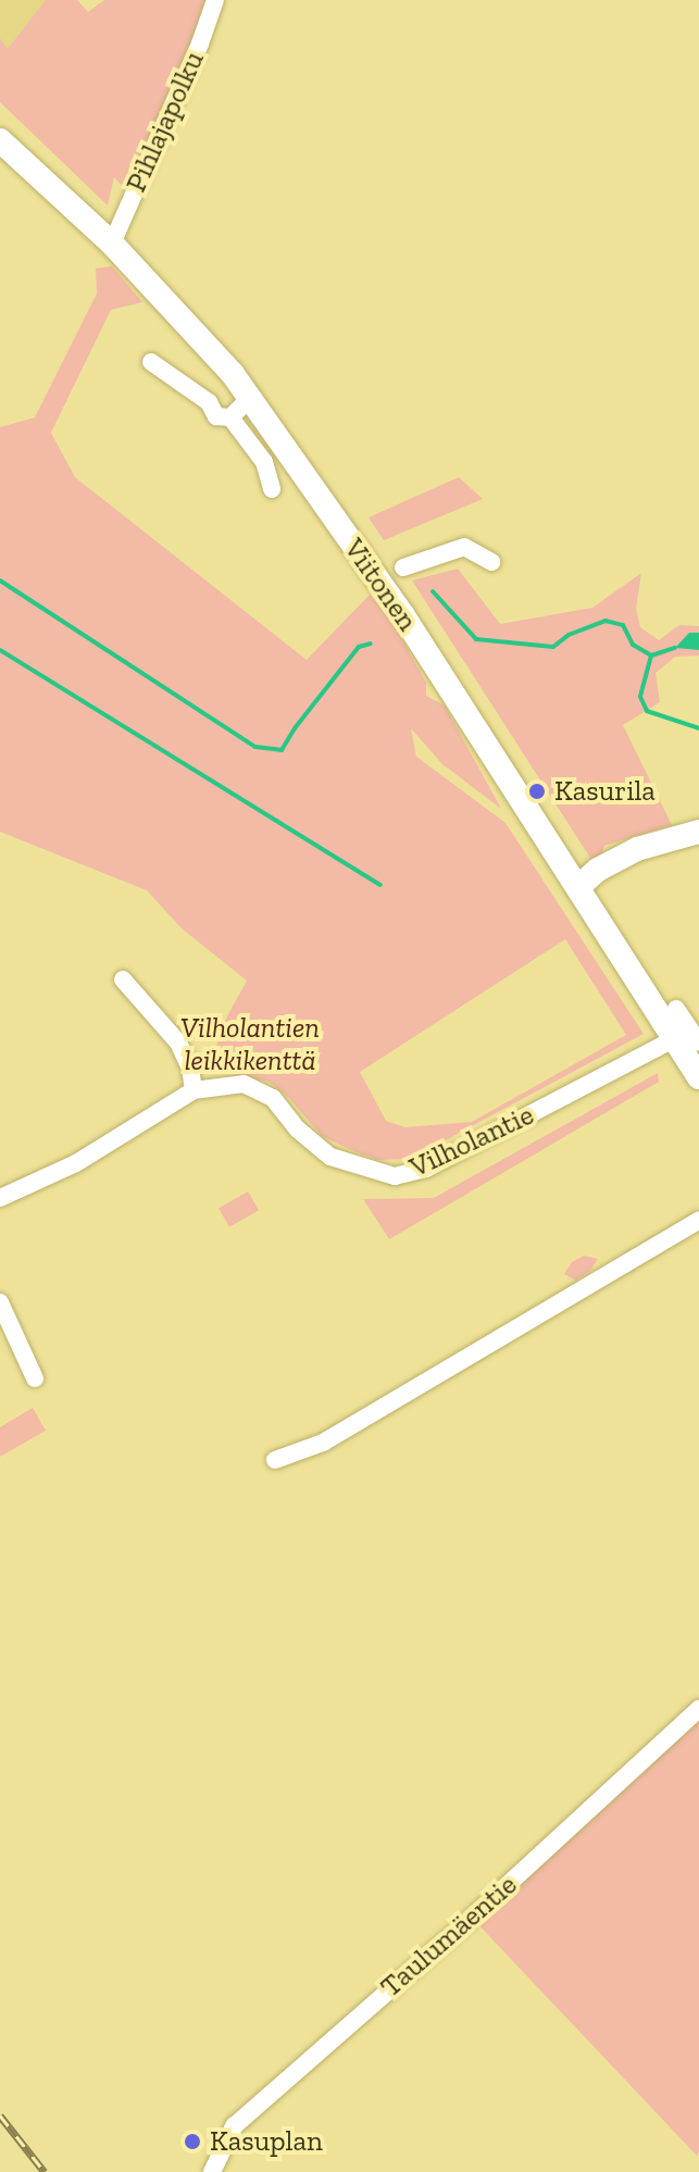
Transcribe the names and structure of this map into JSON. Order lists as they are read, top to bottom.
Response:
{
  "streets": {
    "main road": ["Viitonen"],
    "street": ["Pihlajapolku", "Vilholantie", "Taulumäentie"]
  },
  "crossings": [
    ["Pihlajapolku", "Viitonen"],
    ["Viitonen", "Vilholantie"]
  ],
  "parks": ["Vilholantien leikkikenttä"],
  "places": ["Kasurila", "Kasuplan"]
}
